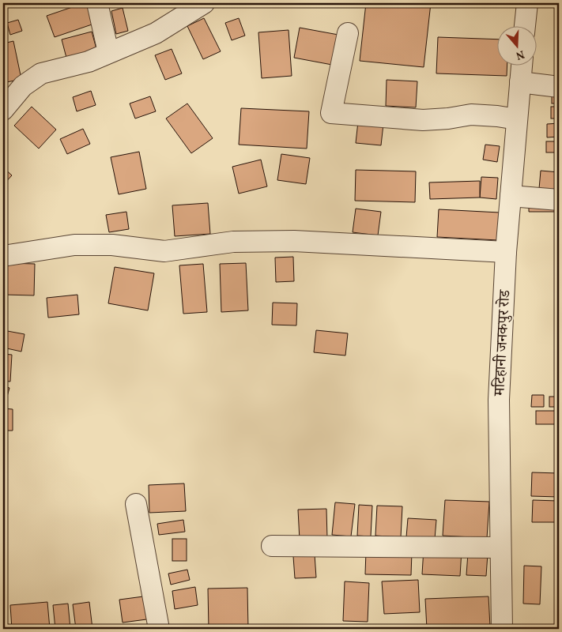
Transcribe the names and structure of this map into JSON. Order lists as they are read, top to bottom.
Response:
{
  "streets": {
    "street": ["मटिहानी जनकपुर रोड"]
  },
  "north": "bottom"
}
